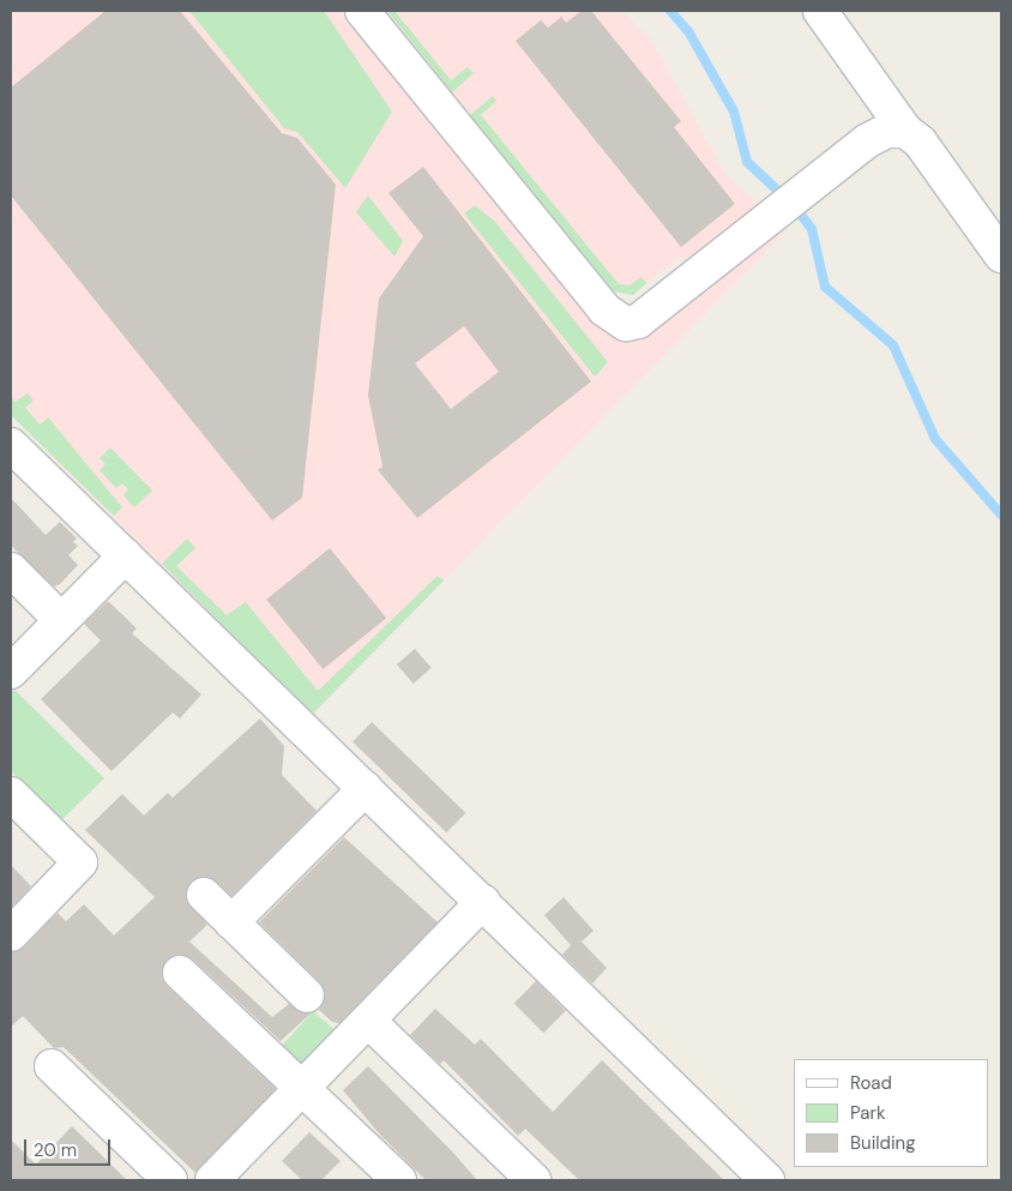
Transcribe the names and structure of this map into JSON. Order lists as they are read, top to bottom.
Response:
{
  "legend": ["Road", "Park", "Building"],
  "scale_bar": "20 m"
}
